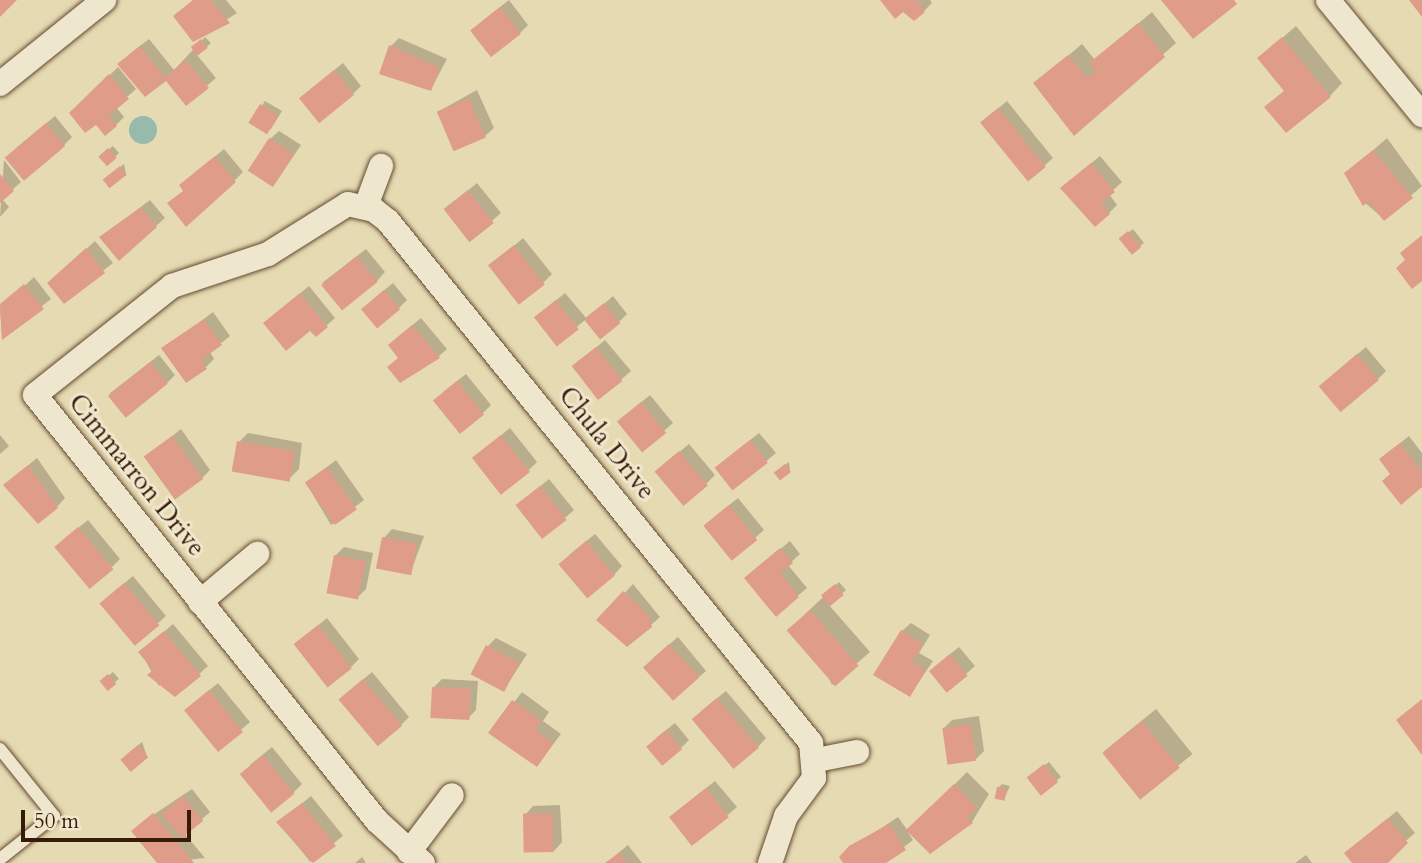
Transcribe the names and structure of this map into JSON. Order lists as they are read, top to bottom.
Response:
{
  "streets": {
    "street": ["Chula Drive", "Cimmarron Drive"]
  },
  "crossings": [
    ["Chula Drive", "Cimmarron Drive"]
  ],
  "scale_bar": "50 m"
}
